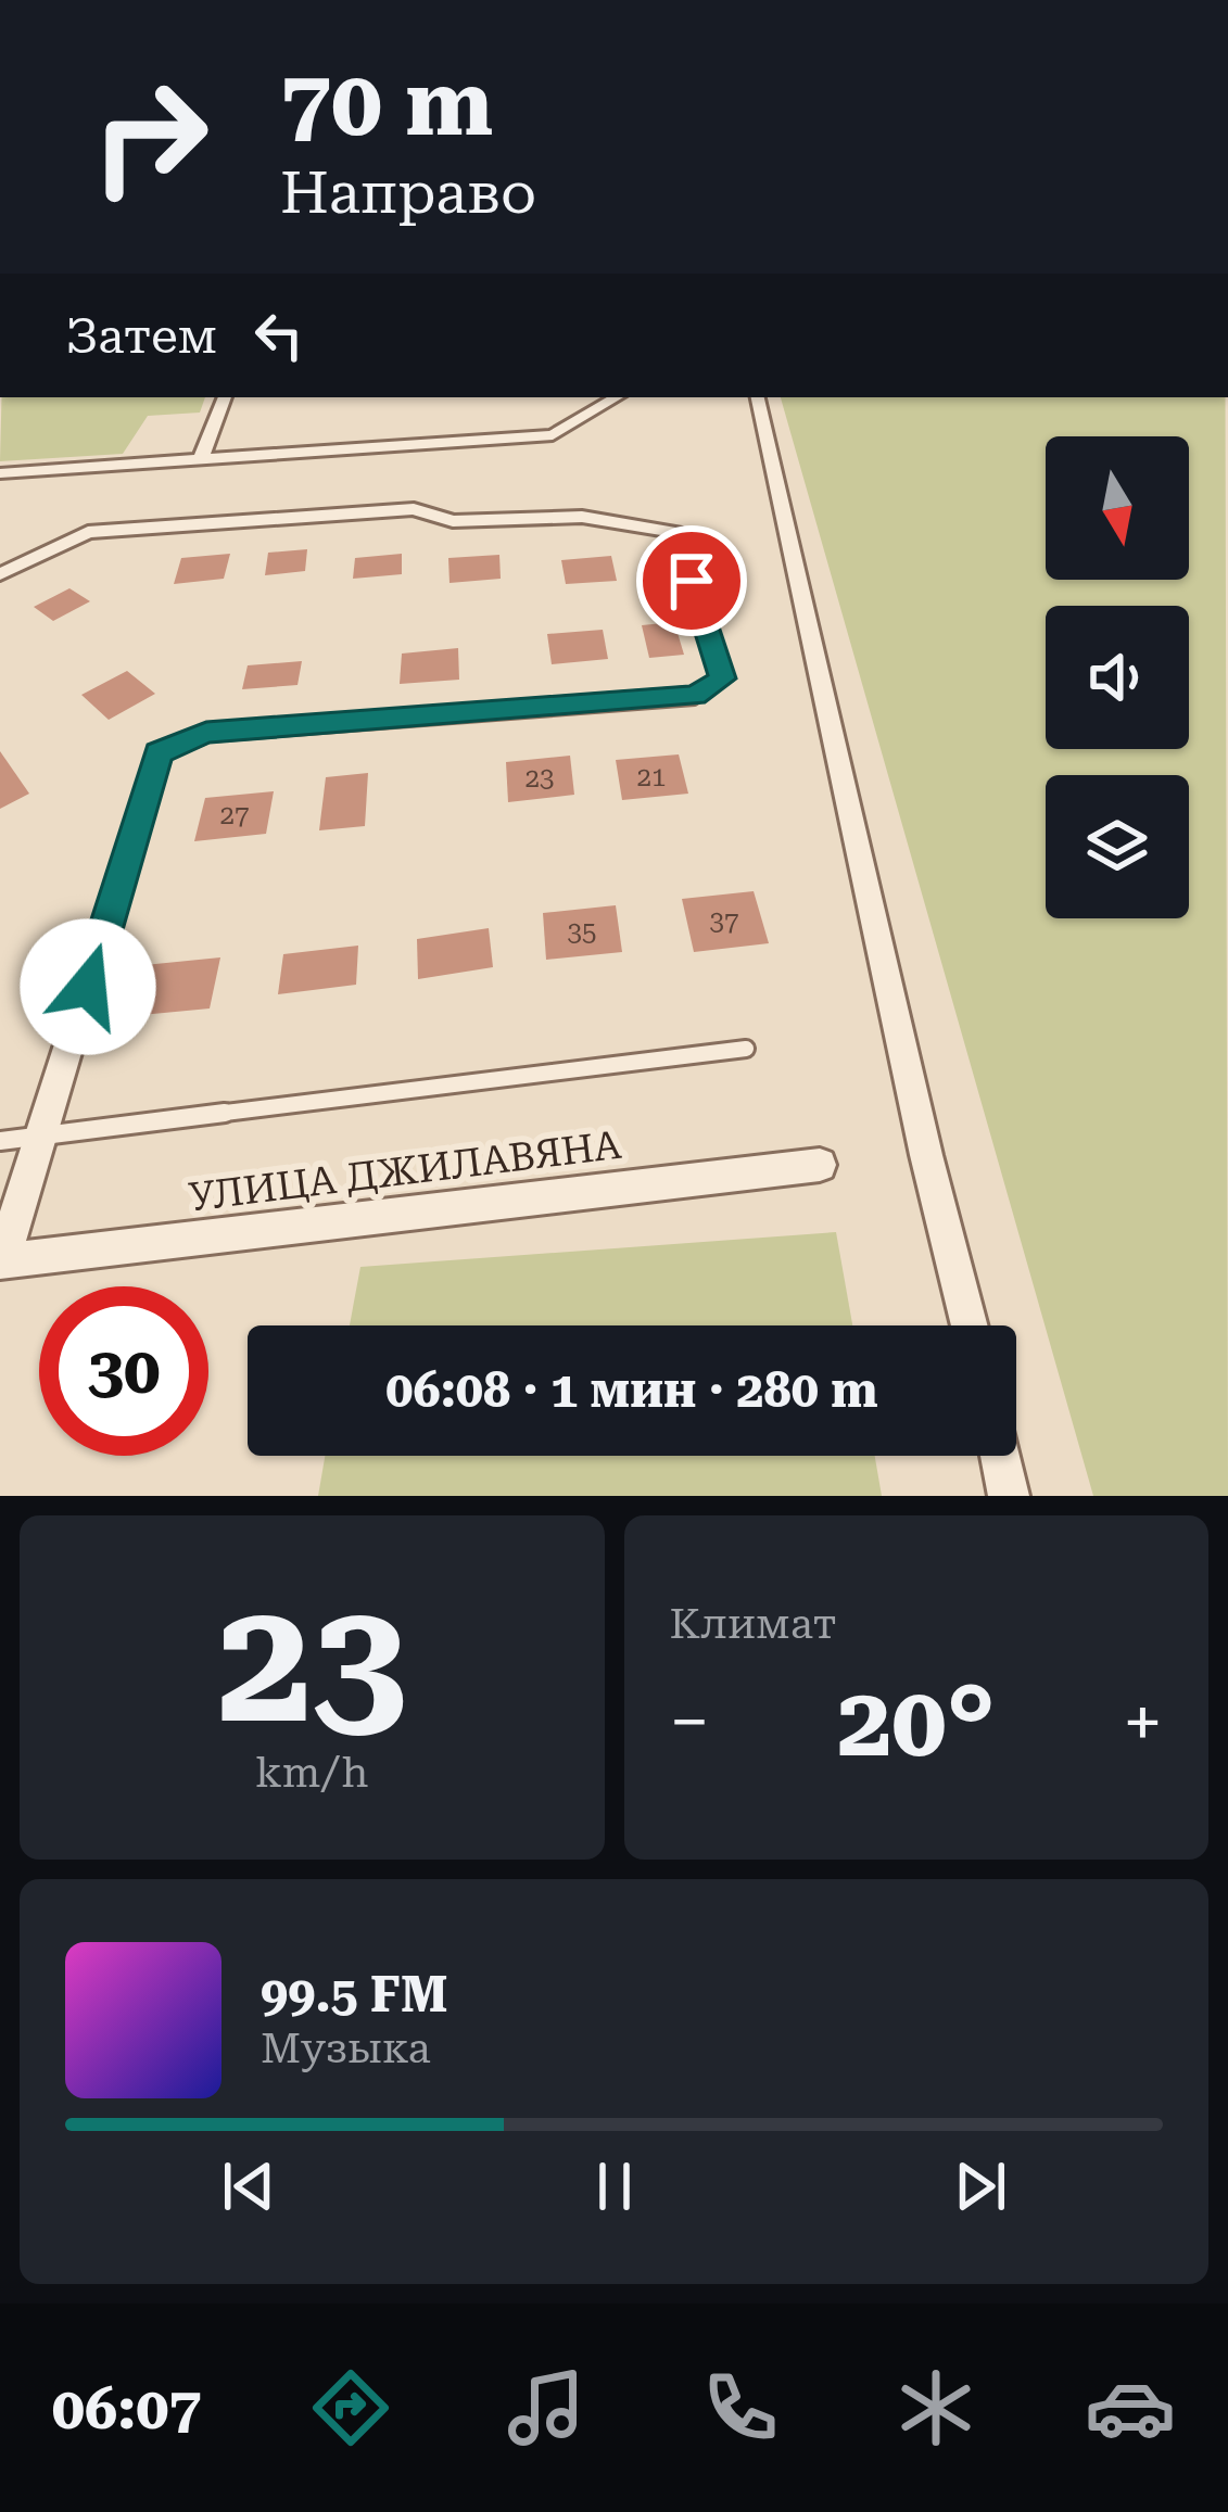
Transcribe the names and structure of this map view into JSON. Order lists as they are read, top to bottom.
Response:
{
  "streets": {
    "street": ["УЛИЦА ДЖИЛАВЯНА"]
  },
  "house_numbers": [
    "21",
    "23",
    "27",
    "37",
    "35"
  ],
  "north": "bottom",
  "page": {
    "turn": ["70 m", "Направо"],
    "then": "Затем",
    "limit": "30",
    "trip": "06:08 · 1 мин · 280 m",
    "tile": [
      ["23", "km/h"],
      "Климат"
    ],
    "heat": ["−", "20°", "+"],
    "song": ["99.5 FM", "Музыка"],
    "tabs": "06:07"
  }
}
